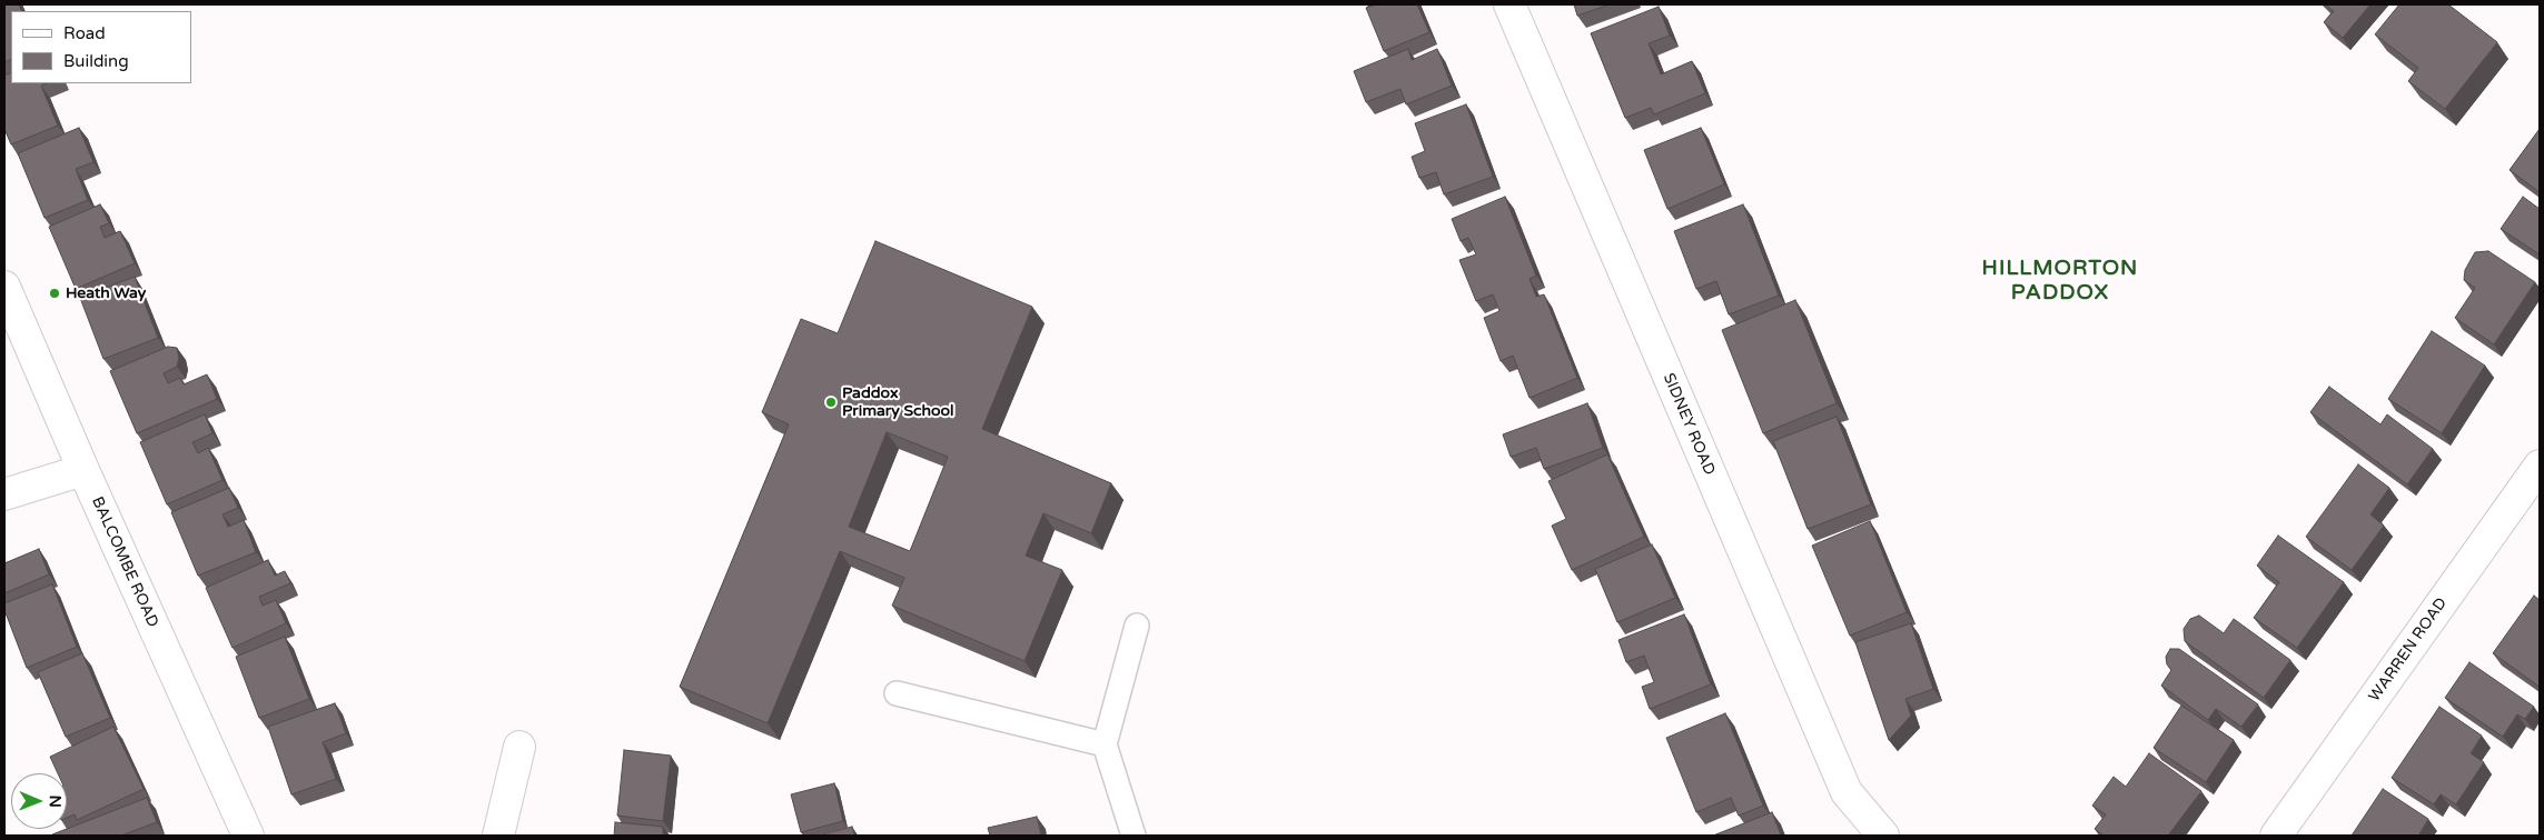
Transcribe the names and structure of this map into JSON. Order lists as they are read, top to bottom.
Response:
{
  "streets": {
    "street": ["SIDNEY ROAD", "BALCOMBE ROAD", "WARREN ROAD"]
  },
  "districts": ["HILLMORTON PADDOX"],
  "places": ["Heath Way", "Paddox Primary School"],
  "legend": ["Road", "Building"],
  "north": "right"
}
